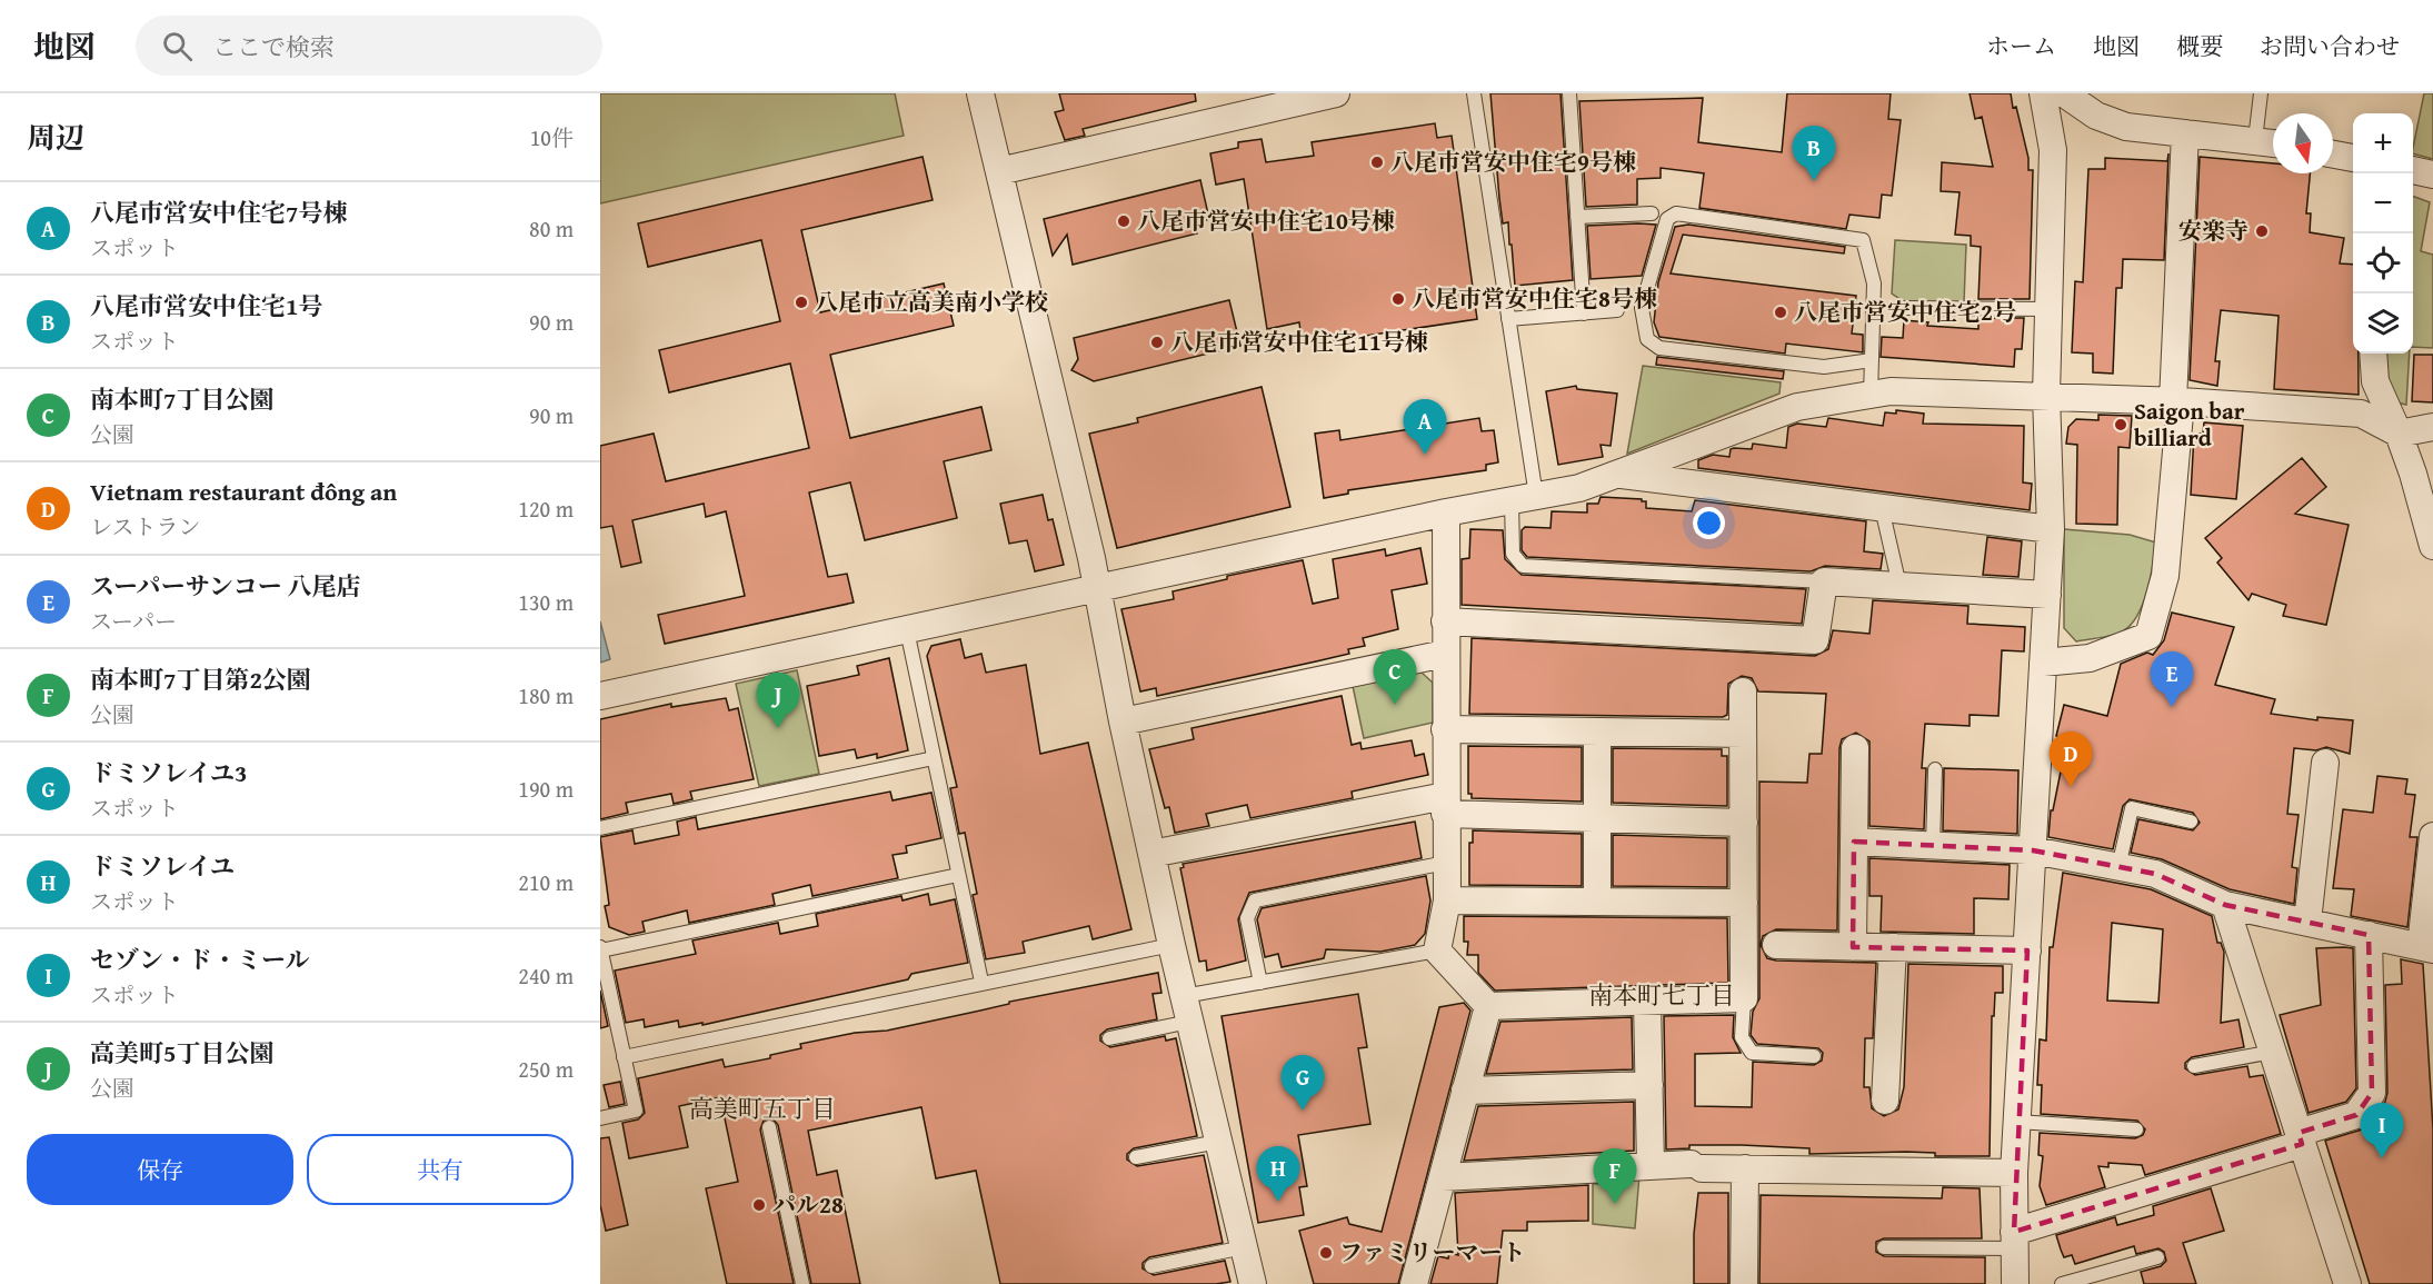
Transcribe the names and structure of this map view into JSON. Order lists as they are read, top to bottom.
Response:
{
  "districts": ["南本町七丁目", "高美町五丁目"],
  "places": [
    "八尾市営安中住宅9号棟",
    "八尾市営安中住宅10号棟",
    "安楽寺",
    "八尾市営安中住宅8号棟",
    "八尾市立高美南小学校",
    "八尾市営安中住宅2号",
    "八尾市営安中住宅11号棟",
    "Saigon bar billiard",
    "パル28",
    "ファミリーマート"
  ],
  "north": "bottom",
  "page": {
    "header": "地図",
    "search": "ここで検索",
    "nav": [
      "ホーム",
      "地図",
      "概要",
      "お問い合わせ"
    ],
    "heading": ["周辺", "10件"],
    "map_buttons": ["+", "−"],
    "pins": [
      "B",
      "A",
      "C",
      "E",
      "J",
      "D",
      "G",
      "I",
      "H",
      "F"
    ],
    "list": [
      {
        "mark": "A",
        "name": "八尾市営安中住宅7号棟",
        "note": "スポット",
        "value": "80 m"
      },
      {
        "mark": "B",
        "name": "八尾市営安中住宅1号",
        "note": "スポット",
        "value": "90 m"
      },
      {
        "mark": "C",
        "name": "南本町7丁目公園",
        "note": "公園",
        "value": "90 m"
      },
      {
        "mark": "D",
        "name": "Vietnam restaurant đông an",
        "note": "レストラン",
        "value": "120 m"
      },
      {
        "mark": "E",
        "name": "スーパーサンコー 八尾店",
        "note": "スーパー",
        "value": "130 m"
      },
      {
        "mark": "F",
        "name": "南本町7丁目第2公園",
        "note": "公園",
        "value": "180 m"
      },
      {
        "mark": "G",
        "name": "ドミソレイユ3",
        "note": "スポット",
        "value": "190 m"
      },
      {
        "mark": "H",
        "name": "ドミソレイユ",
        "note": "スポット",
        "value": "210 m"
      },
      {
        "mark": "I",
        "name": "セゾン・ド・ミール",
        "note": "スポット",
        "value": "240 m"
      },
      {
        "mark": "J",
        "name": "高美町5丁目公園",
        "note": "公園",
        "value": "250 m"
      }
    ],
    "buttons": ["保存", "共有"]
  }
}
